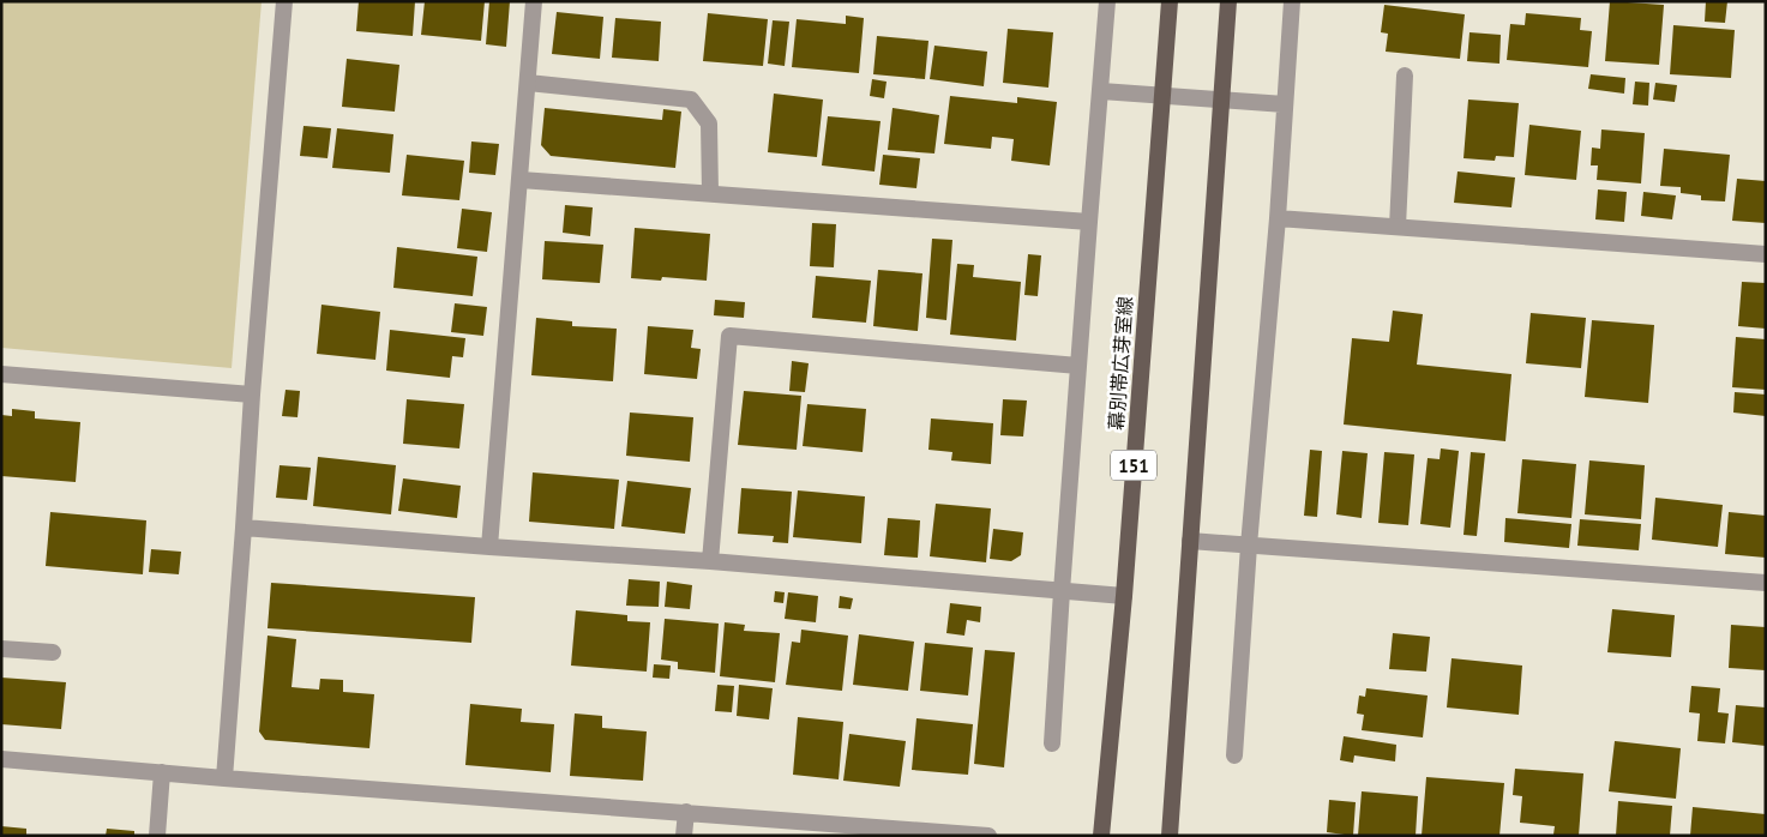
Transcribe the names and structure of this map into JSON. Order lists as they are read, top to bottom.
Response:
{
  "streets": {
    "main road": ["幕別帯広芽室線", "151"]
  }
}
